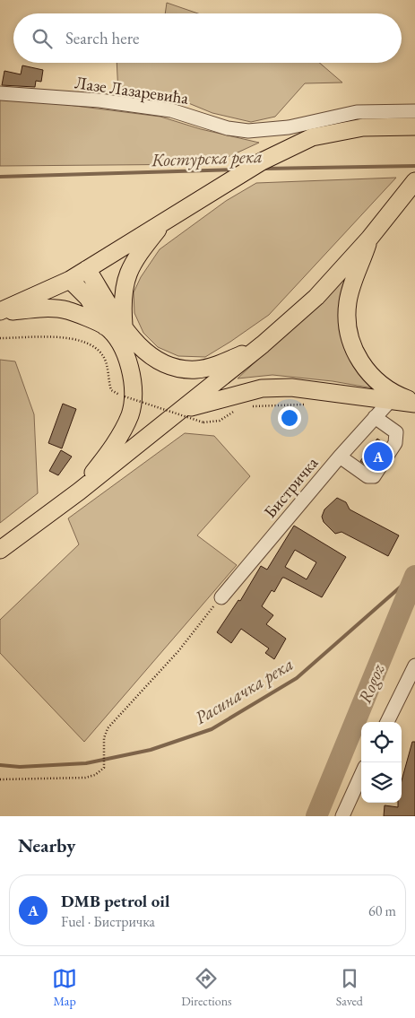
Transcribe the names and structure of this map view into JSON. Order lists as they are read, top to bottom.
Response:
{
  "streets": {
    "street": ["Лазе Лазаревића", "Бистричка"]
  },
  "water": ["Костурска река", "Rogoz", "Расиначка река"],
  "page": {
    "search": "Search here",
    "pins": "A",
    "heading": "Nearby",
    "list": [
      {
        "mark": "A",
        "name": "DMB petrol oil",
        "note": "Fuel · Бистричка",
        "value": "60 m"
      }
    ],
    "nav": ["Map", "Directions", "Saved"]
  }
}
